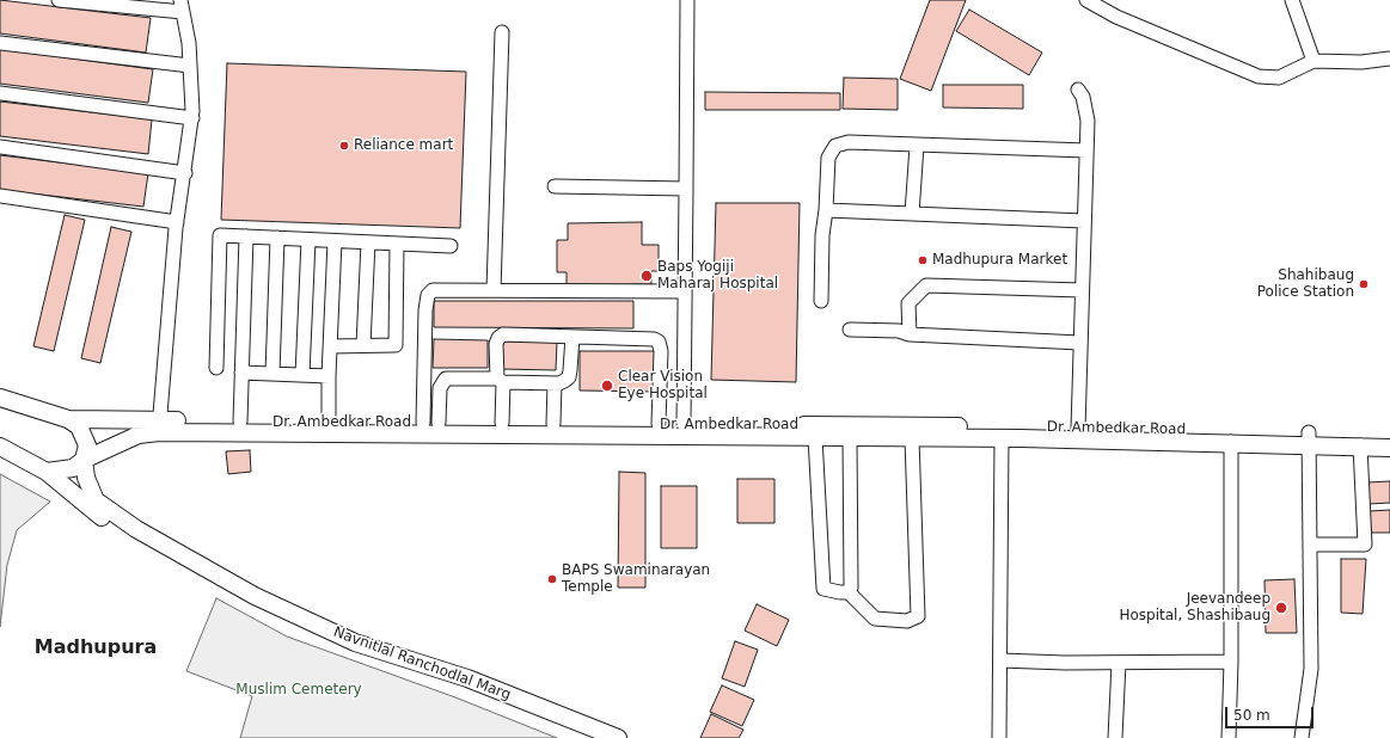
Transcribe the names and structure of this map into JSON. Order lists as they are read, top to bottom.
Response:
{
  "streets": {
    "main road": ["Dr. Ambedkar Road", "Navnitlal Ranchodlal Marg"]
  },
  "crossings": [
    ["Dr. Ambedkar Road", "Navnitlal Ranchodlal Marg"]
  ],
  "districts": ["Madhupura"],
  "parks": ["Muslim Cemetery"],
  "places": [
    "Reliance mart",
    "Madhupura Market",
    "Baps Yogiji Maharaj Hospital",
    "Shahibaug Police Station",
    "Clear Vision Eye Hospital",
    "BAPS Swaminarayan Temple",
    "Jeevandeep Hospital, Shashibaug"
  ],
  "scale_bar": "50 m"
}
